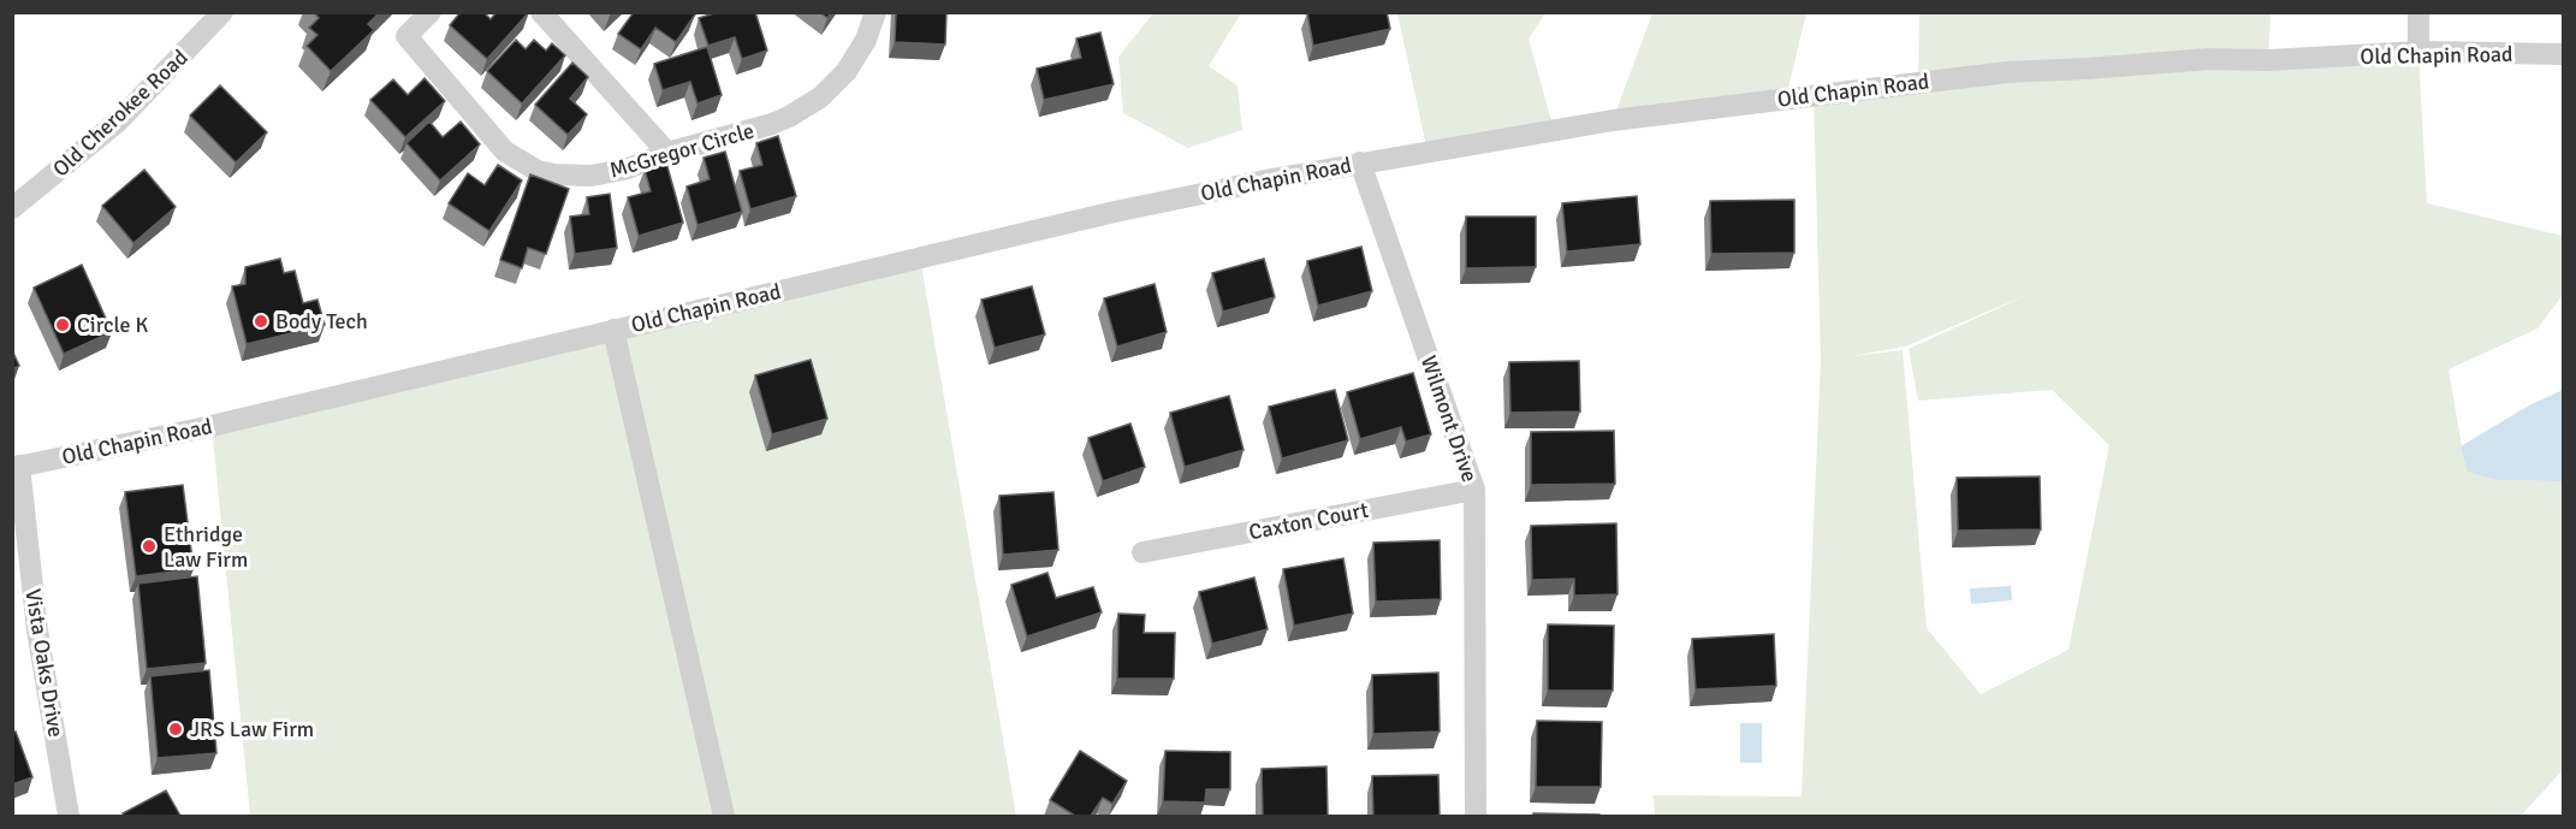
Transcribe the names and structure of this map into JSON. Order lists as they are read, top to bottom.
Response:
{
  "streets": {
    "street": [
      "Old Chapin Road",
      "Old Cherokee Road",
      "McGregor Circle",
      "Wilmont Drive",
      "Caxton Court",
      "Vista Oaks Drive"
    ]
  },
  "crossings": [
    ["Old Chapin Road", "Wilmont Drive"],
    ["Old Chapin Road", "Vista Oaks Drive"],
    ["Wilmont Drive", "Caxton Court"]
  ],
  "places": [
    "Body Tech",
    "Circle K",
    "Ethridge Law Firm",
    "JRS Law Firm"
  ]
}
